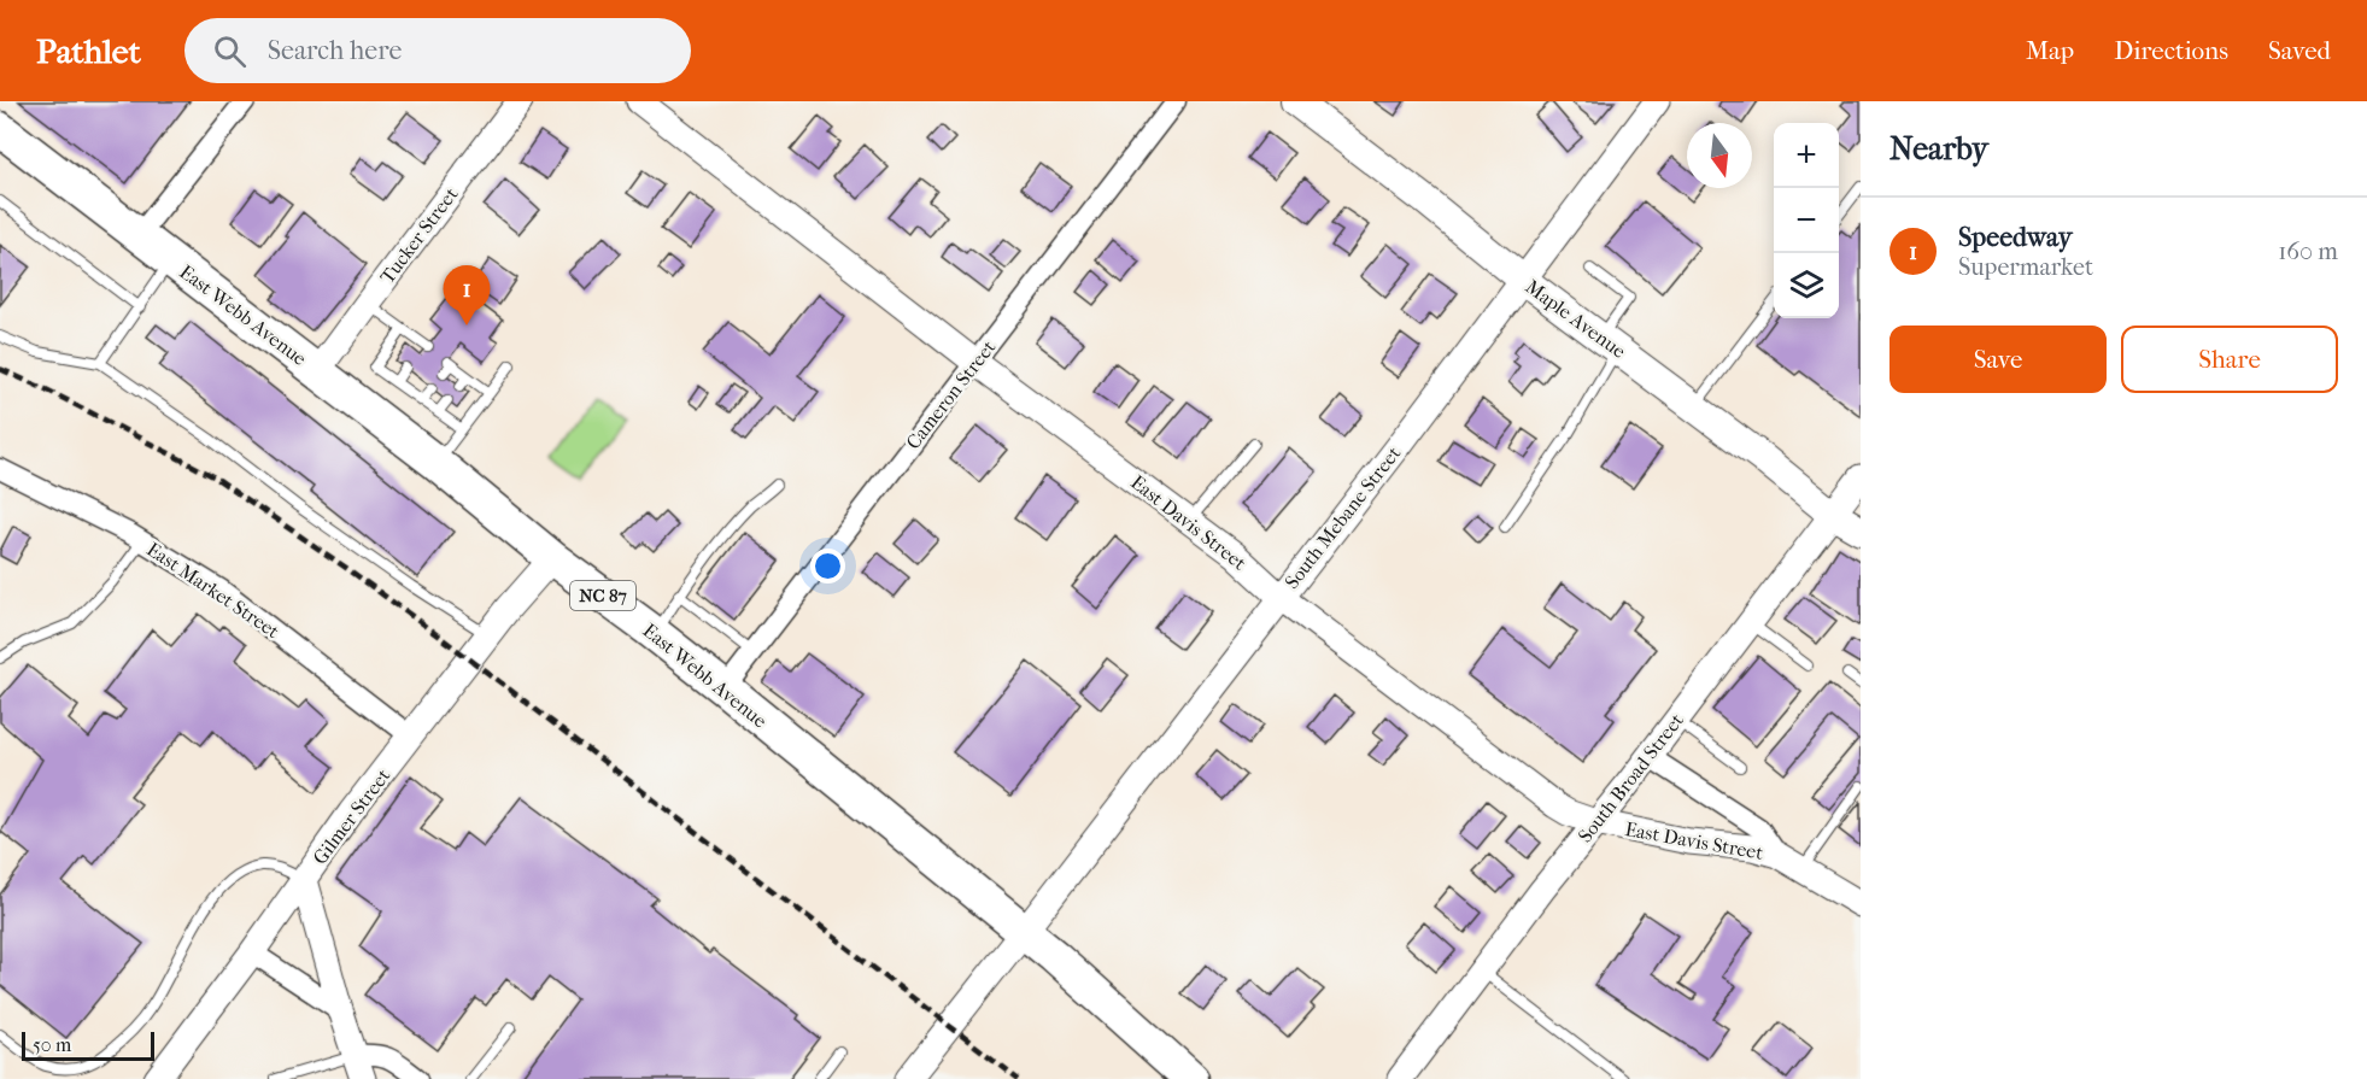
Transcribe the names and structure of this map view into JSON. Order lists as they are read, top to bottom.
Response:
{
  "streets": {
    "highway": ["East Webb Avenue", "NC 87"],
    "main road": ["Maple Avenue"],
    "street": [
      "Tucker Street",
      "Cameron Street",
      "South Mebane Street",
      "East Davis Street",
      "East Market Street",
      "South Broad Street",
      "Gilmer Street"
    ]
  },
  "crossings": [
    ["Tucker Street", "East Webb Avenue"],
    ["East Webb Avenue", "Cameron Street"],
    ["East Webb Avenue", "South Mebane Street"],
    ["East Webb Avenue", "Gilmer Street"],
    ["Maple Avenue", "South Mebane Street"],
    ["Maple Avenue", "South Broad Street"],
    ["Cameron Street", "East Davis Street"],
    ["South Mebane Street", "East Davis Street"],
    ["East Davis Street", "South Broad Street"],
    ["East Market Street", "Gilmer Street"]
  ],
  "scale_bar": "50 m",
  "north": "bottom",
  "page": {
    "header": "Pathlet",
    "search": "Search here",
    "nav": ["Map", "Directions", "Saved"],
    "heading": "Nearby",
    "map_buttons": ["+", "−"],
    "list": [
      {
        "mark": "1",
        "name": "Speedway",
        "note": "Supermarket",
        "value": "160 m"
      }
    ],
    "pins": "1",
    "buttons": ["Save", "Share"],
    "scale": "50 m"
  }
}
